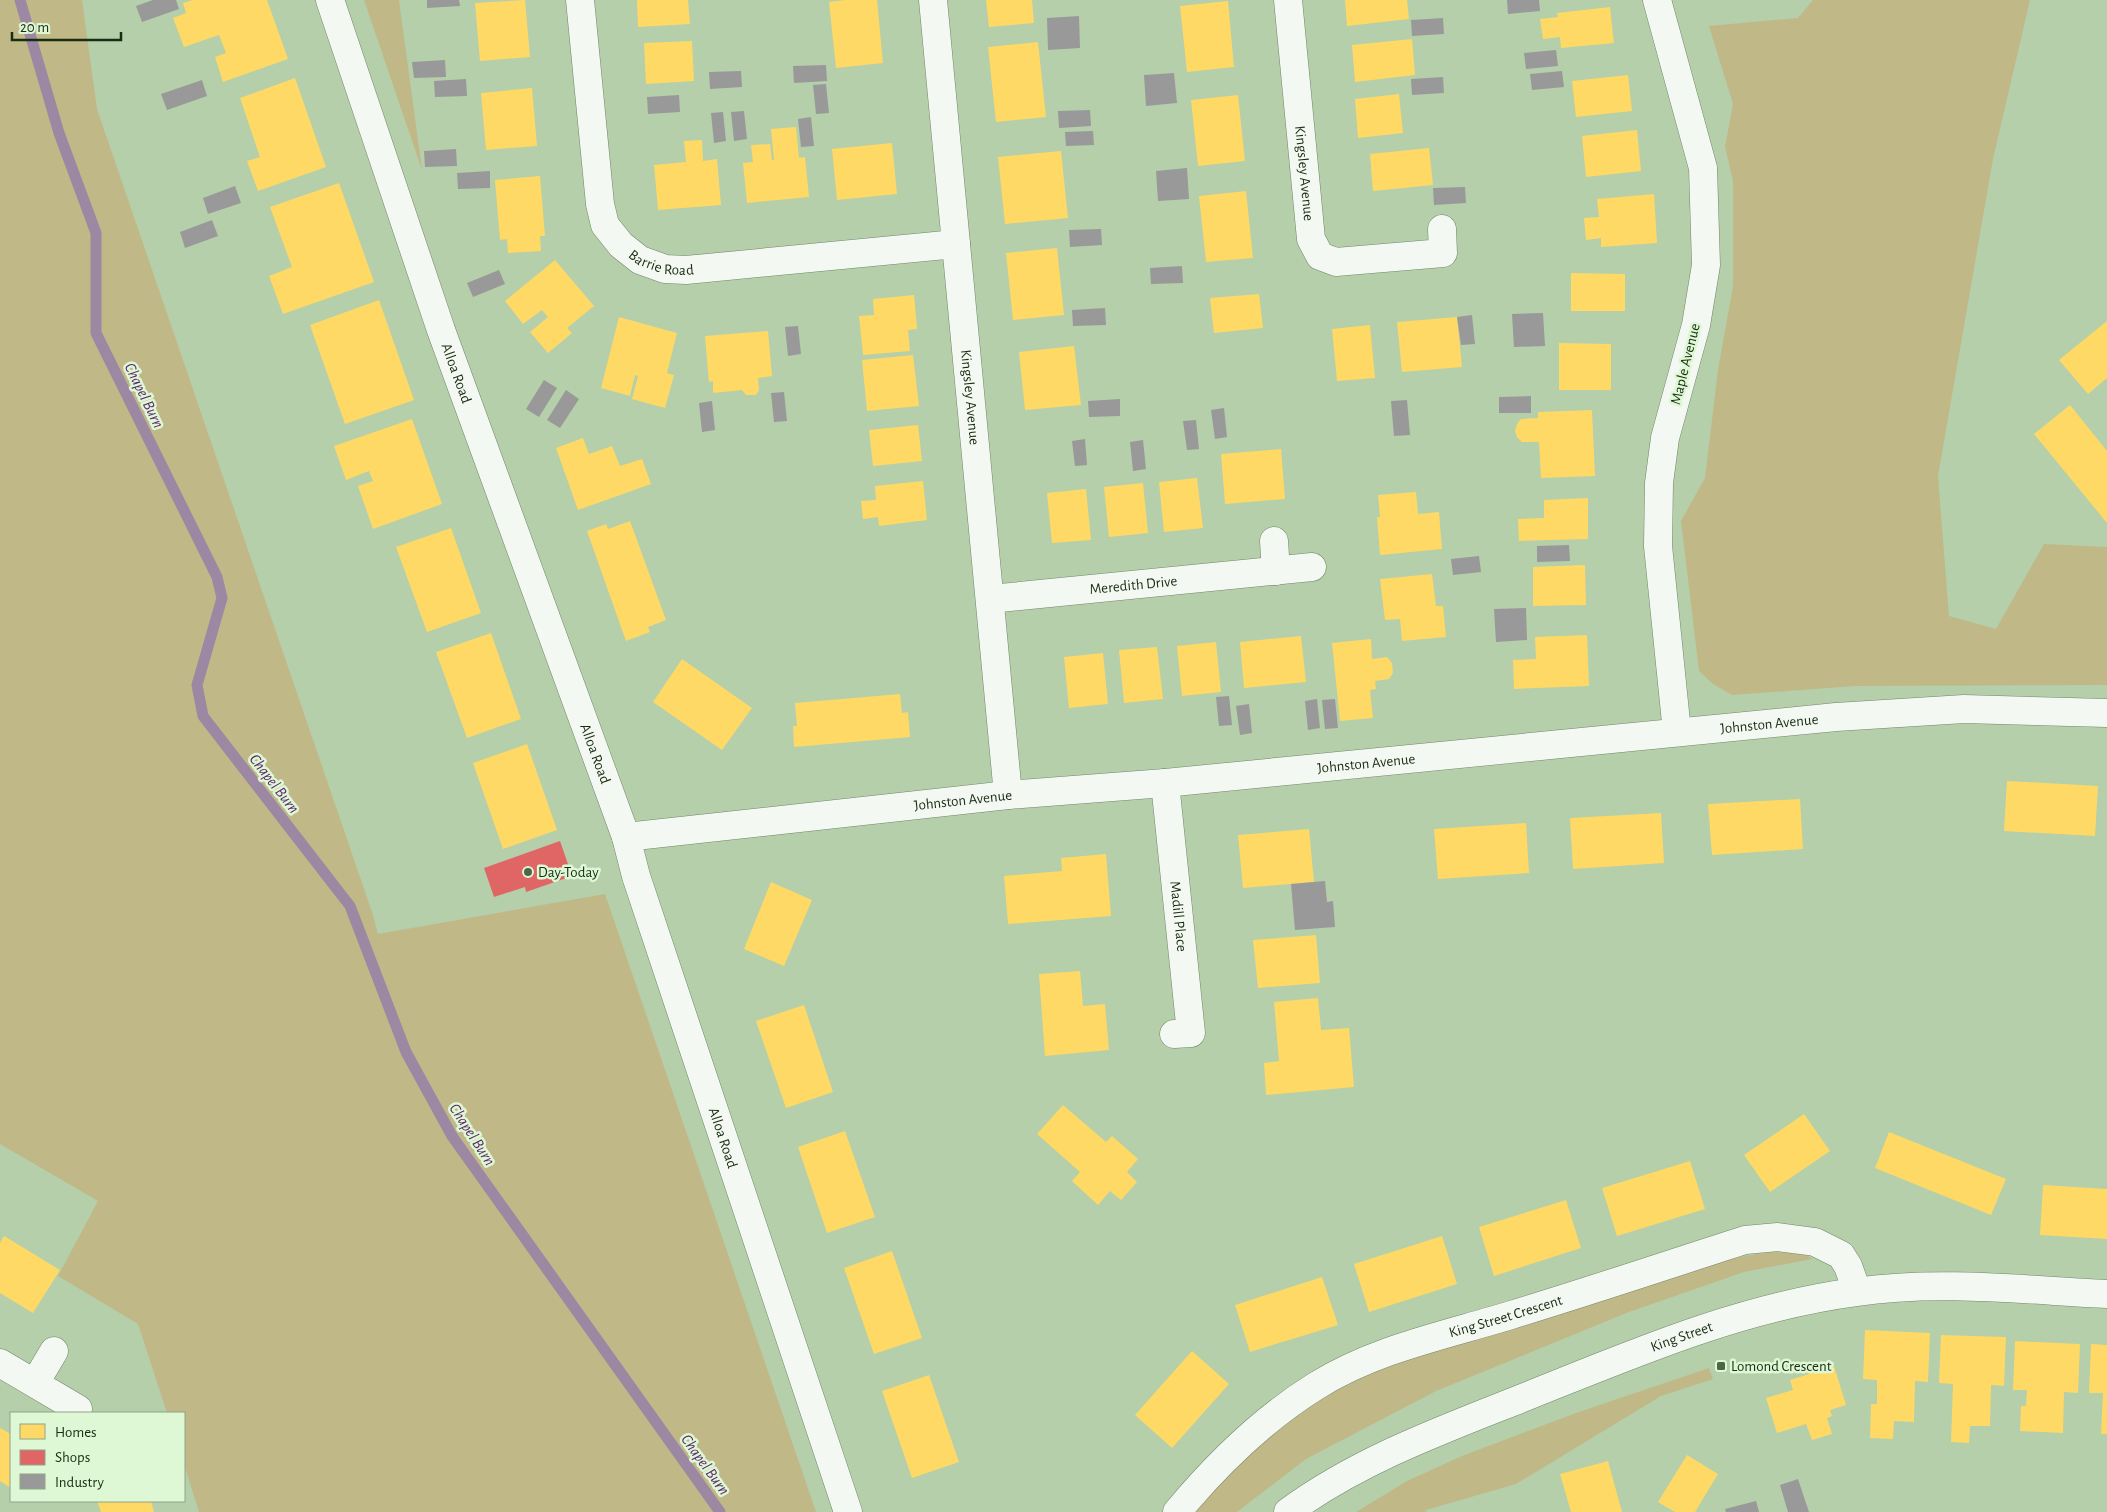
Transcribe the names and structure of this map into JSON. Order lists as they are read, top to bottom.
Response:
{
  "streets": {
    "street": [
      "Kingsley Avenue",
      "Barrie Road",
      "Maple Avenue",
      "Alloa Road",
      "Meredith Drive",
      "Johnston Avenue",
      "Madill Place",
      "King Street Crescent",
      "King Street"
    ]
  },
  "crossings": [
    ["Kingsley Avenue", "Barrie Road"],
    ["Kingsley Avenue", "Meredith Drive"],
    ["Kingsley Avenue", "Johnston Avenue"],
    ["Maple Avenue", "Johnston Avenue"],
    ["Alloa Road", "Johnston Avenue"],
    ["Johnston Avenue", "Madill Place"],
    ["King Street Crescent", "King Street"]
  ],
  "water": ["Chapel Burn"],
  "places": {
    "other": ["Day-Today"],
    "transit": ["Lomond Crescent"]
  },
  "legend": ["Homes", "Shops", "Industry"],
  "scale_bar": "20 m"
}
